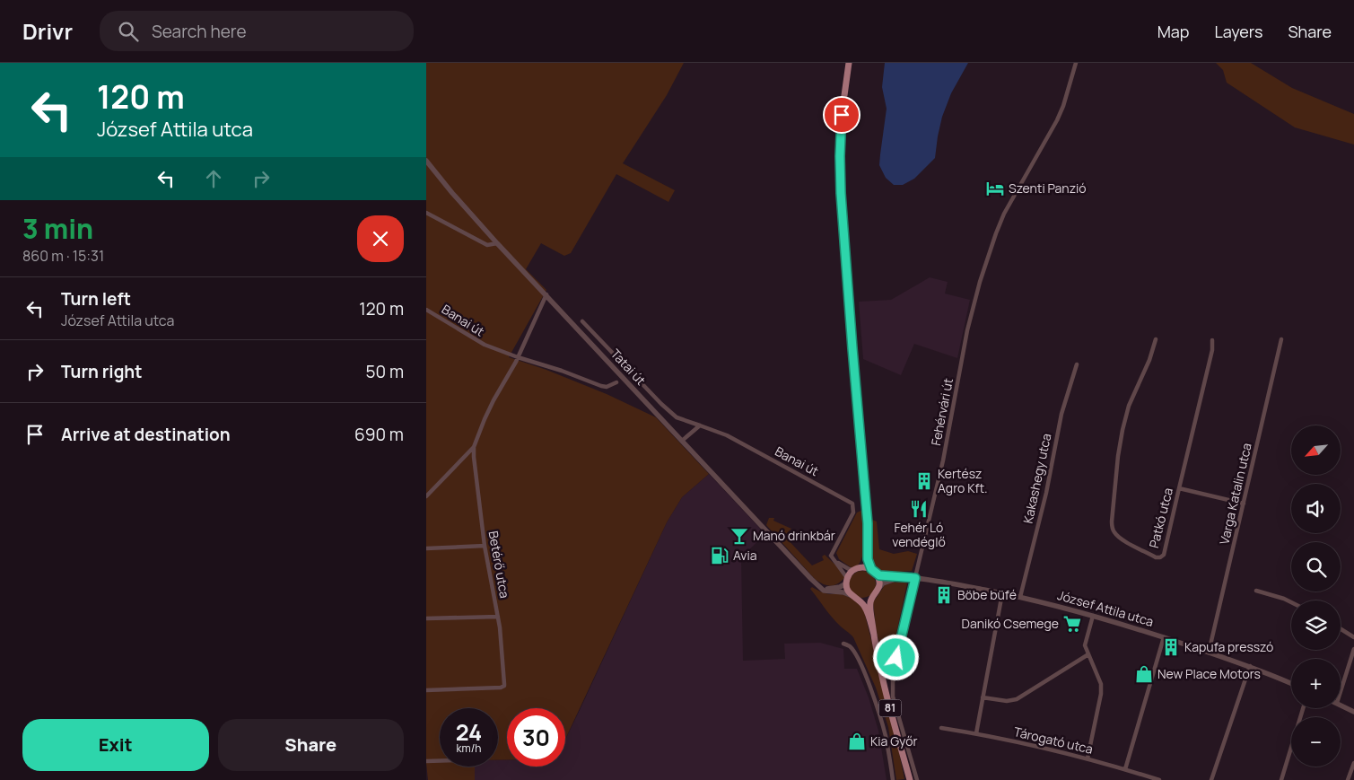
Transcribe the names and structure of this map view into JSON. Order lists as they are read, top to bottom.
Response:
{
  "streets": {
    "main road": ["81"],
    "street": [
      "Banai út",
      "Tatai út",
      "Fehérvári út",
      "Kakashegy utca",
      "Varga Katalin utca",
      "Patkó utca",
      "Betérő utca",
      "József Attila utca",
      "Tárogató utca"
    ]
  },
  "crossings": [
    ["Banai út", "Tatai út"],
    ["Tatai út", "József Attila utca"],
    ["Tatai út", "81"],
    ["Fehérvári út", "József Attila utca"],
    ["Kakashegy utca", "József Attila utca"],
    ["Varga Katalin utca", "József Attila utca"],
    ["József Attila utca", "81"]
  ],
  "places": {
    "hotel": ["Szenti Panzió"],
    "building": ["Kertész Agro Kft.", "Böbe büfé", "Kapufa presszó"],
    "restaurant": ["Fehér Ló vendéglő"],
    "bar": ["Manó drinkbár"],
    "fuel station": ["Avia"],
    "supermarket": ["Danikó Csemege"],
    "shop": ["New Place Motors", "Kia Győr"]
  },
  "north": "bottom left",
  "page": {
    "header": "Drivr",
    "search": "Search here",
    "nav": ["Map", "Layers", "Share"],
    "turn": ["120 m", "József Attila utca"],
    "heading": ["3 min", "860 m · 15:31"],
    "list": [
      {
        "name": "Turn left",
        "note": "József Attila utca",
        "value": "120 m"
      },
      {
        "name": "Turn right",
        "value": "50 m"
      },
      {
        "name": "Arrive at destination",
        "value": "690 m"
      }
    ],
    "map_buttons": ["+", "−"],
    "speed": "24 km/h",
    "limit": "30",
    "buttons": ["Exit", "Share"]
  }
}
